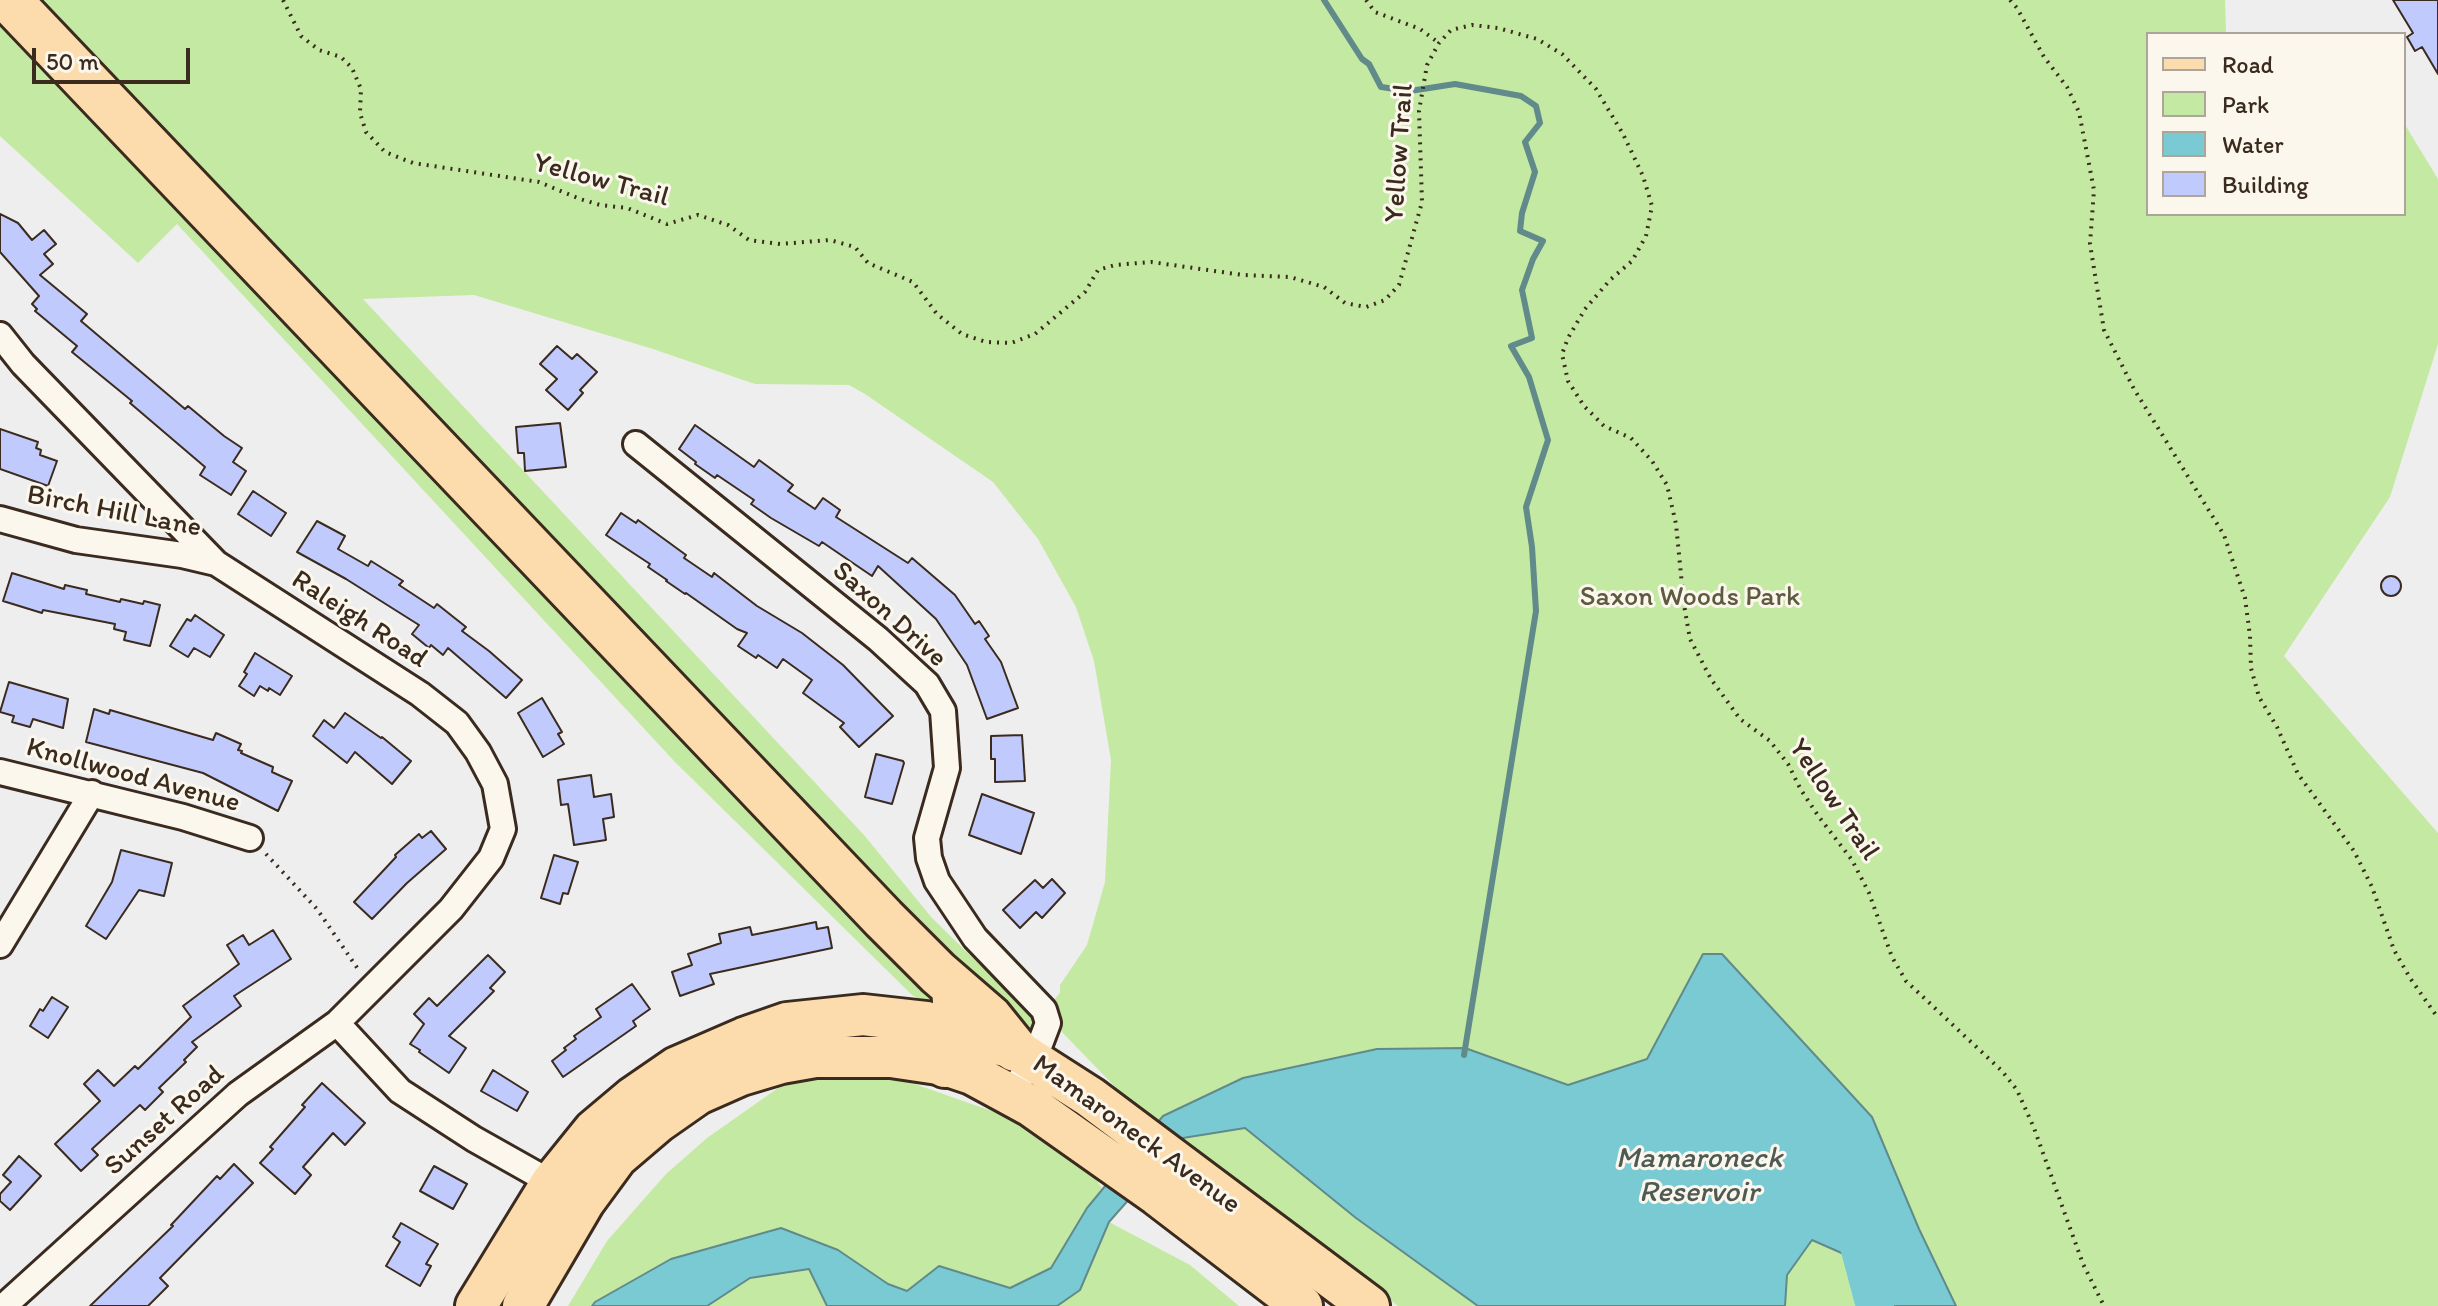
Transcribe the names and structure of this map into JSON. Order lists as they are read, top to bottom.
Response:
{
  "streets": {
    "main road": ["Mamaroneck Avenue"],
    "street": [
      "Birch Hill Lane",
      "Saxon Drive",
      "Raleigh Road",
      "Knollwood Avenue",
      "Sunset Road"
    ],
    "path": ["Yellow Trail"]
  },
  "crossings": [
    ["Birch Hill Lane", "Raleigh Road"],
    ["Saxon Drive", "Mamaroneck Avenue"],
    ["Raleigh Road", "Sunset Road"]
  ],
  "water": ["Mamaroneck Reservoir"],
  "parks": ["Saxon Woods Park"],
  "legend": [
    "Road",
    "Park",
    "Water",
    "Building"
  ],
  "scale_bar": "50 m"
}
